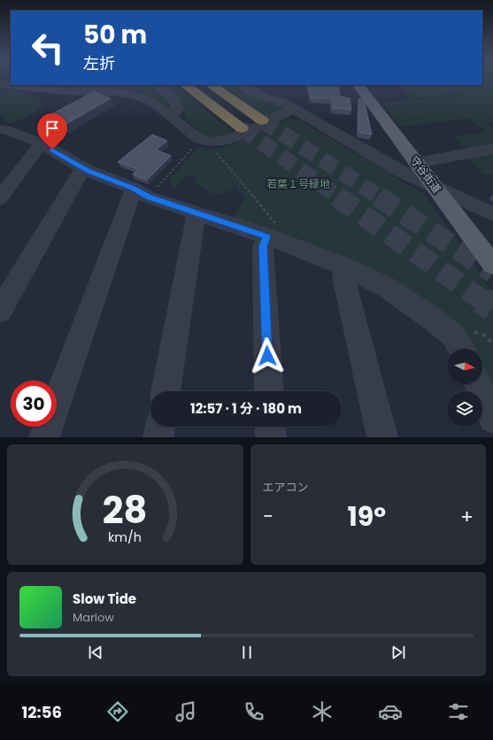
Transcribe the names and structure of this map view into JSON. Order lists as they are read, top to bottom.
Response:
{
  "streets": {
    "main road": ["守谷街道"]
  },
  "parks": ["若葉１号緑地"],
  "north": "right",
  "page": {
    "turn": ["50 m", "左折"],
    "limit": "30",
    "trip": "12:57 · 1 分 · 180 m",
    "tile": "エアコン",
    "heat": ["−", "19°", "+"],
    "song": ["Slow Tide", "Marlow"],
    "tabs": "12:56",
    "gauge": ["28", "km/h"]
  }
}
